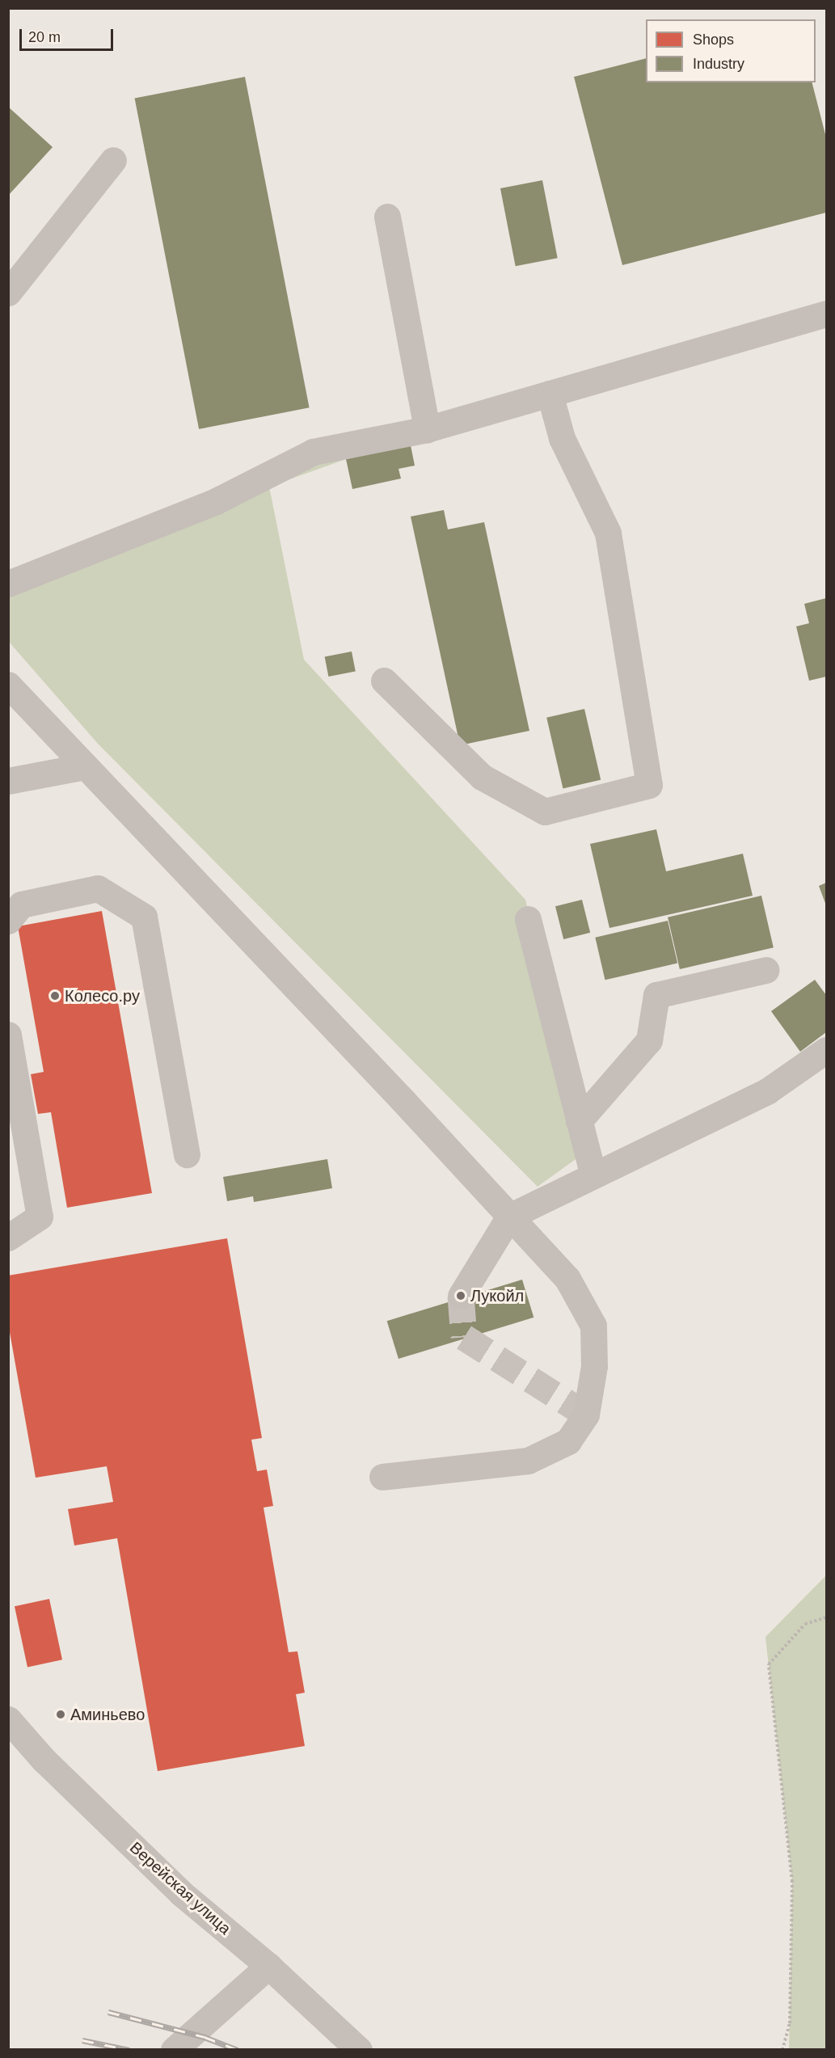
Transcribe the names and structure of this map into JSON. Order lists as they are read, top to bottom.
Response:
{
  "streets": {
    "street": ["Верейская улица"]
  },
  "places": ["Колесо.ру", "Лукойл", "Аминьево"],
  "legend": ["Shops", "Industry"],
  "scale_bar": "20 m"
}
